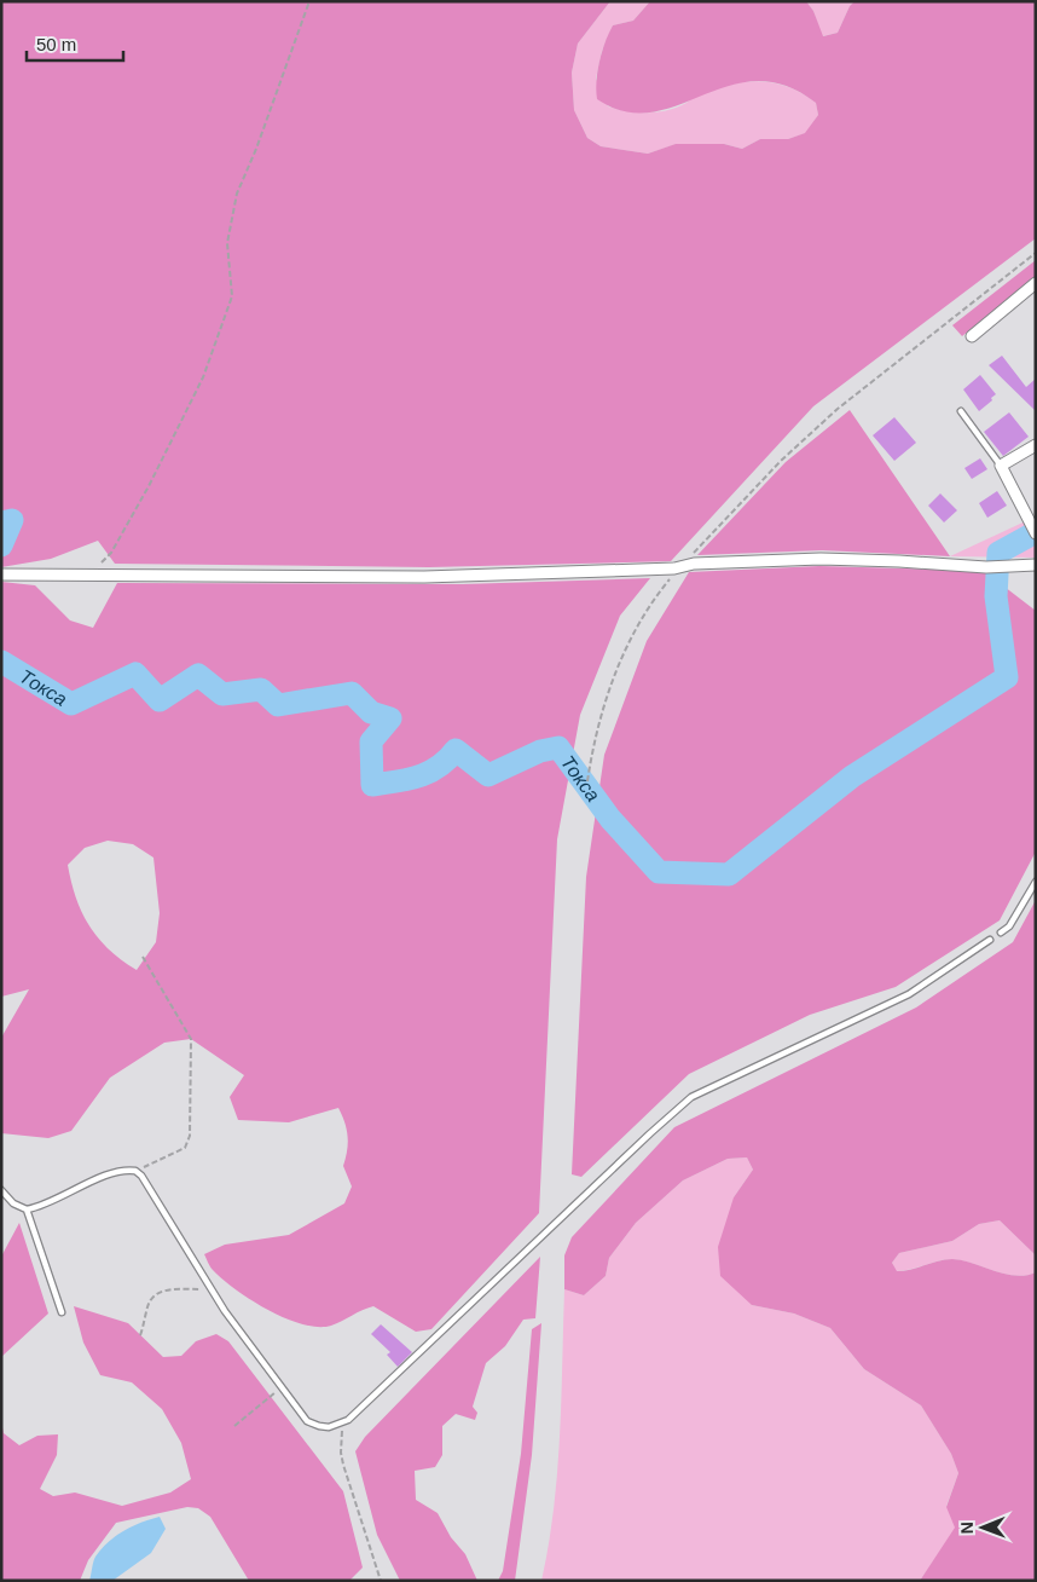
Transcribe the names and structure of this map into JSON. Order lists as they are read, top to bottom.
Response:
{
  "water": ["Токса"],
  "scale_bar": "50 m",
  "north": "left"
}
